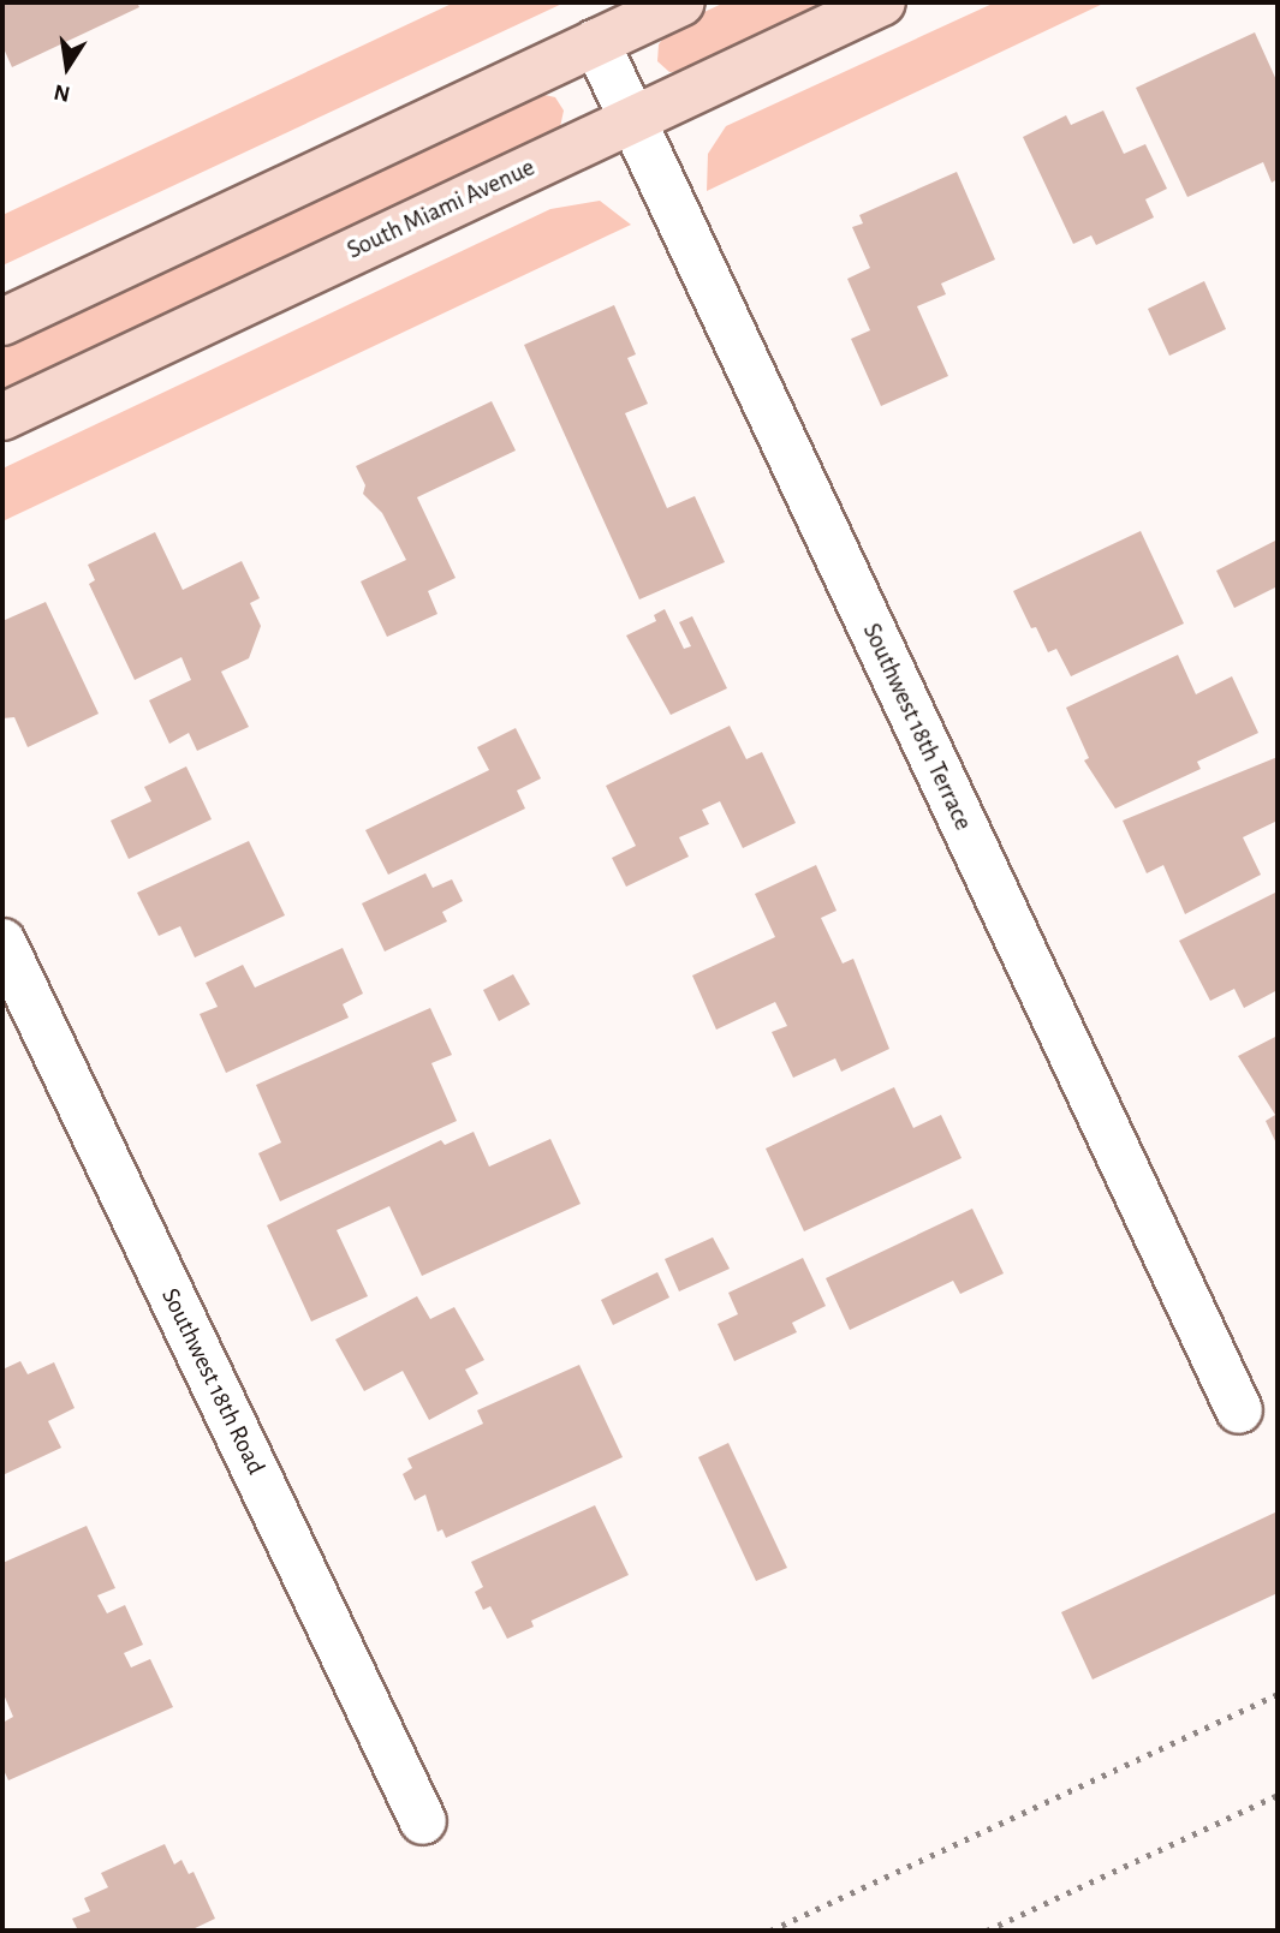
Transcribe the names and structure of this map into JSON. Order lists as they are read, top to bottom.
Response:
{
  "streets": {
    "main road": ["South Miami Avenue"],
    "street": ["Southwest 18th Terrace", "Southwest 18th Road"]
  },
  "crossings": [
    ["South Miami Avenue", "Southwest 18th Terrace"]
  ],
  "north": "bottom"
}
